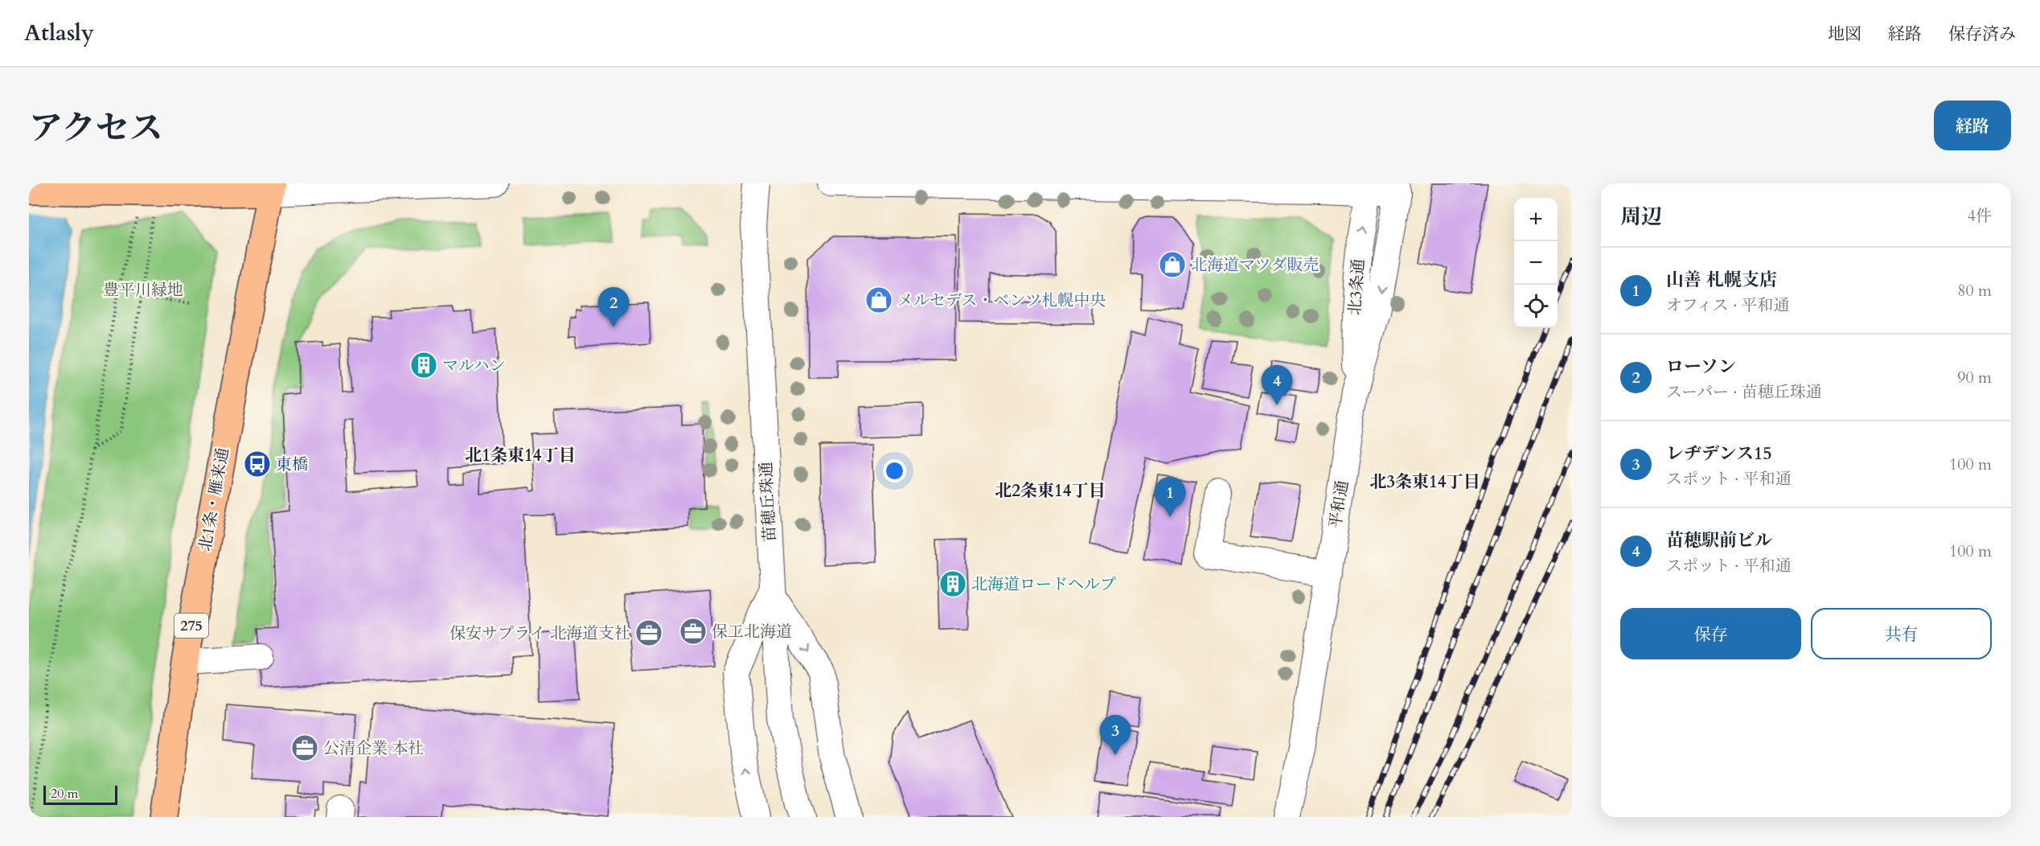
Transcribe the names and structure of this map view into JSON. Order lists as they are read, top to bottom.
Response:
{
  "streets": {
    "highway": ["北1条・雁来通", "275"],
    "street": ["北3条通", "苗穂丘珠通", "平和通"]
  },
  "crossings": [
    ["北3条通", "平和通"]
  ],
  "one_way": ["北3条通"],
  "districts": ["北1条東14丁目", "北3条東14丁目", "北2条東14丁目"],
  "parks": ["豊平川緑地"],
  "places": {
    "shop": ["北海道マツダ販売", "メルセデス・ベンツ札幌中央"],
    "building": ["マルハン", "北海道ロードヘルプ"],
    "bus stop": ["東橋"],
    "office": ["保工北海道", "保安サプライ 北海道支社", "公清企業 本社"]
  },
  "scale_bar": "20 m",
  "page": {
    "header": "Atlasly",
    "nav": ["地図", "経路", "保存済み"],
    "title": "アクセス",
    "buttons": [
      "経路",
      ["保存", "共有"]
    ],
    "heading": ["周辺", "4件"],
    "map_buttons": ["+", "−"],
    "list": [
      {
        "mark": "1",
        "name": "山善 札幌支店",
        "note": "オフィス · 平和通",
        "value": "80 m"
      },
      {
        "mark": "2",
        "name": "ローソン",
        "note": "スーパー · 苗穂丘珠通",
        "value": "90 m"
      },
      {
        "mark": "3",
        "name": "レヂデンス15",
        "note": "スポット · 平和通",
        "value": "100 m"
      },
      {
        "mark": "4",
        "name": "苗穂駅前ビル",
        "note": "スポット · 平和通",
        "value": "100 m"
      }
    ],
    "pins": [
      "2",
      "4",
      "1",
      "3"
    ],
    "scale": "20 m"
  }
}
